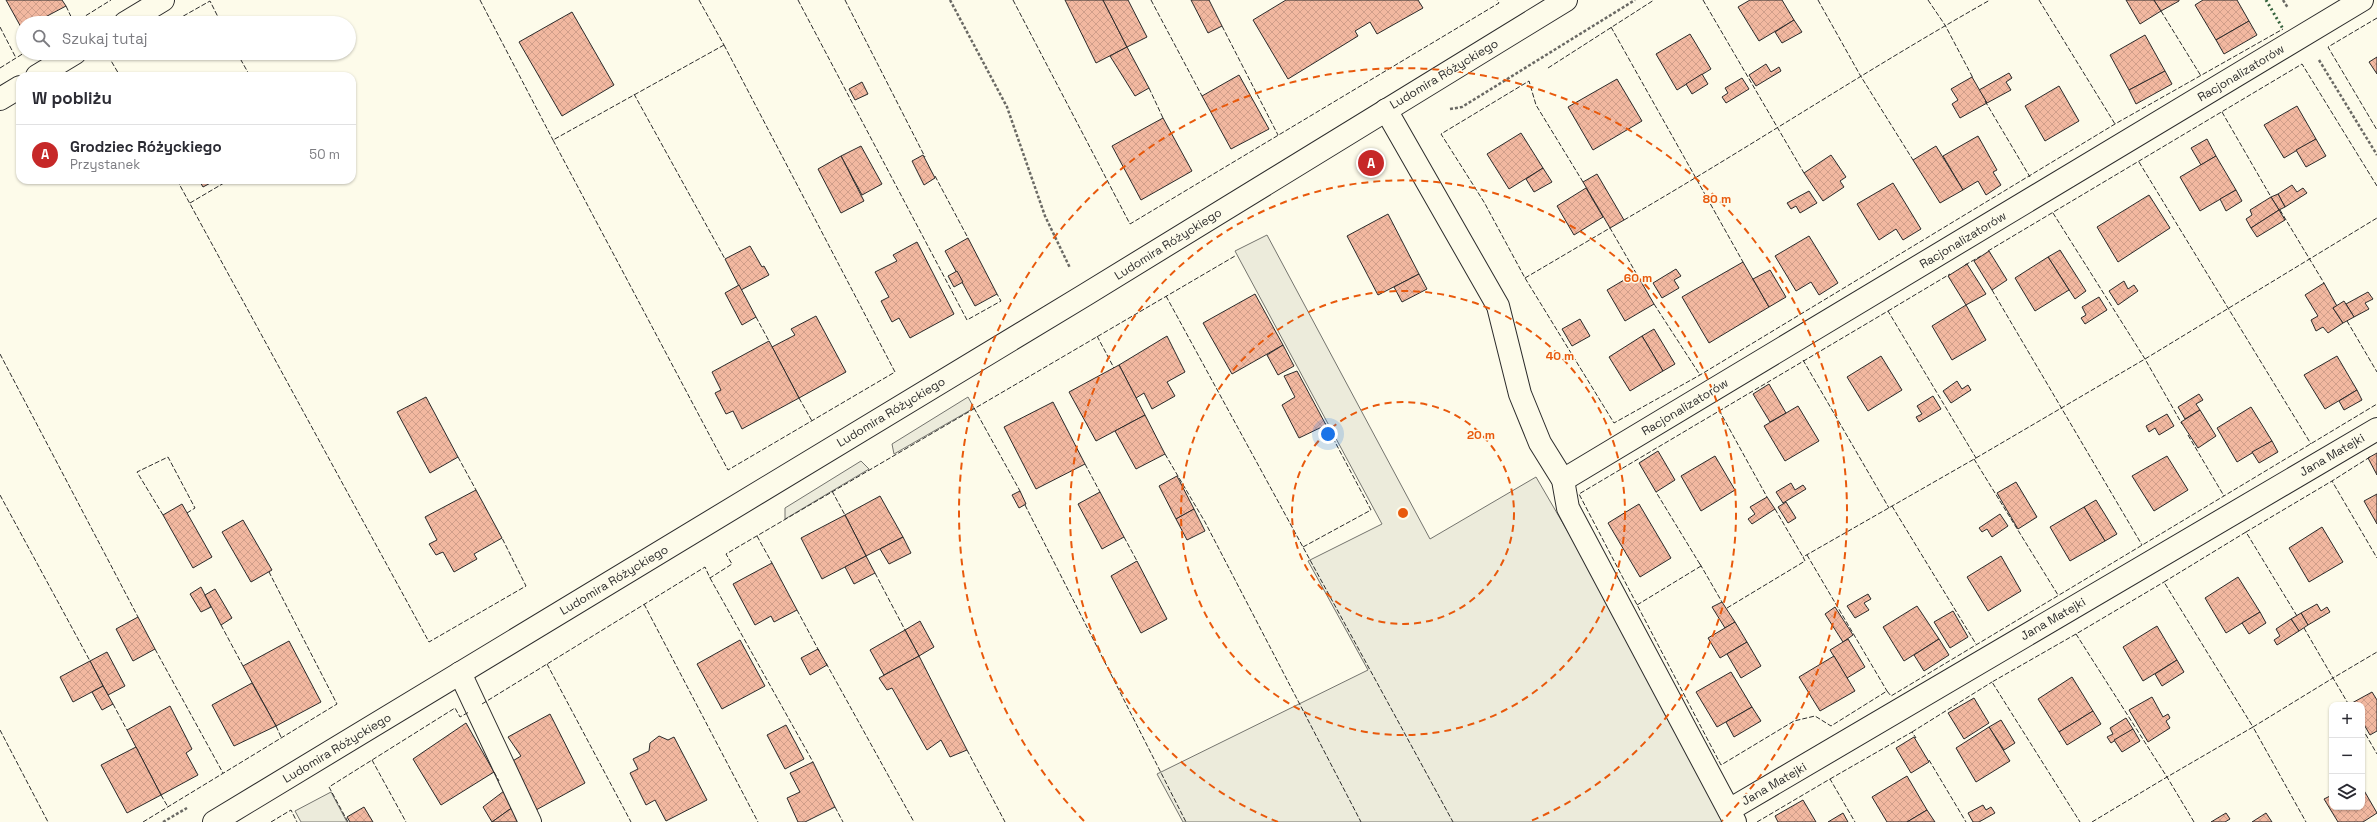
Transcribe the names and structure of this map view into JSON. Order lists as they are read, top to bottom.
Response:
{
  "streets": {
    "street": ["Racjonalizatorów", "Ludomira Różyckiego", "Jana Matejki"]
  },
  "page": {
    "search": "Szukaj tutaj",
    "heading": "W pobliżu",
    "list": [
      {
        "mark": "A",
        "name": "Grodziec Różyckiego",
        "note": "Przystanek",
        "value": "50 m"
      }
    ],
    "pins": "A",
    "map_buttons": ["+", "−"]
  },
  "rings": [
    "80 m",
    "60 m",
    "40 m",
    "20 m"
  ]
}
